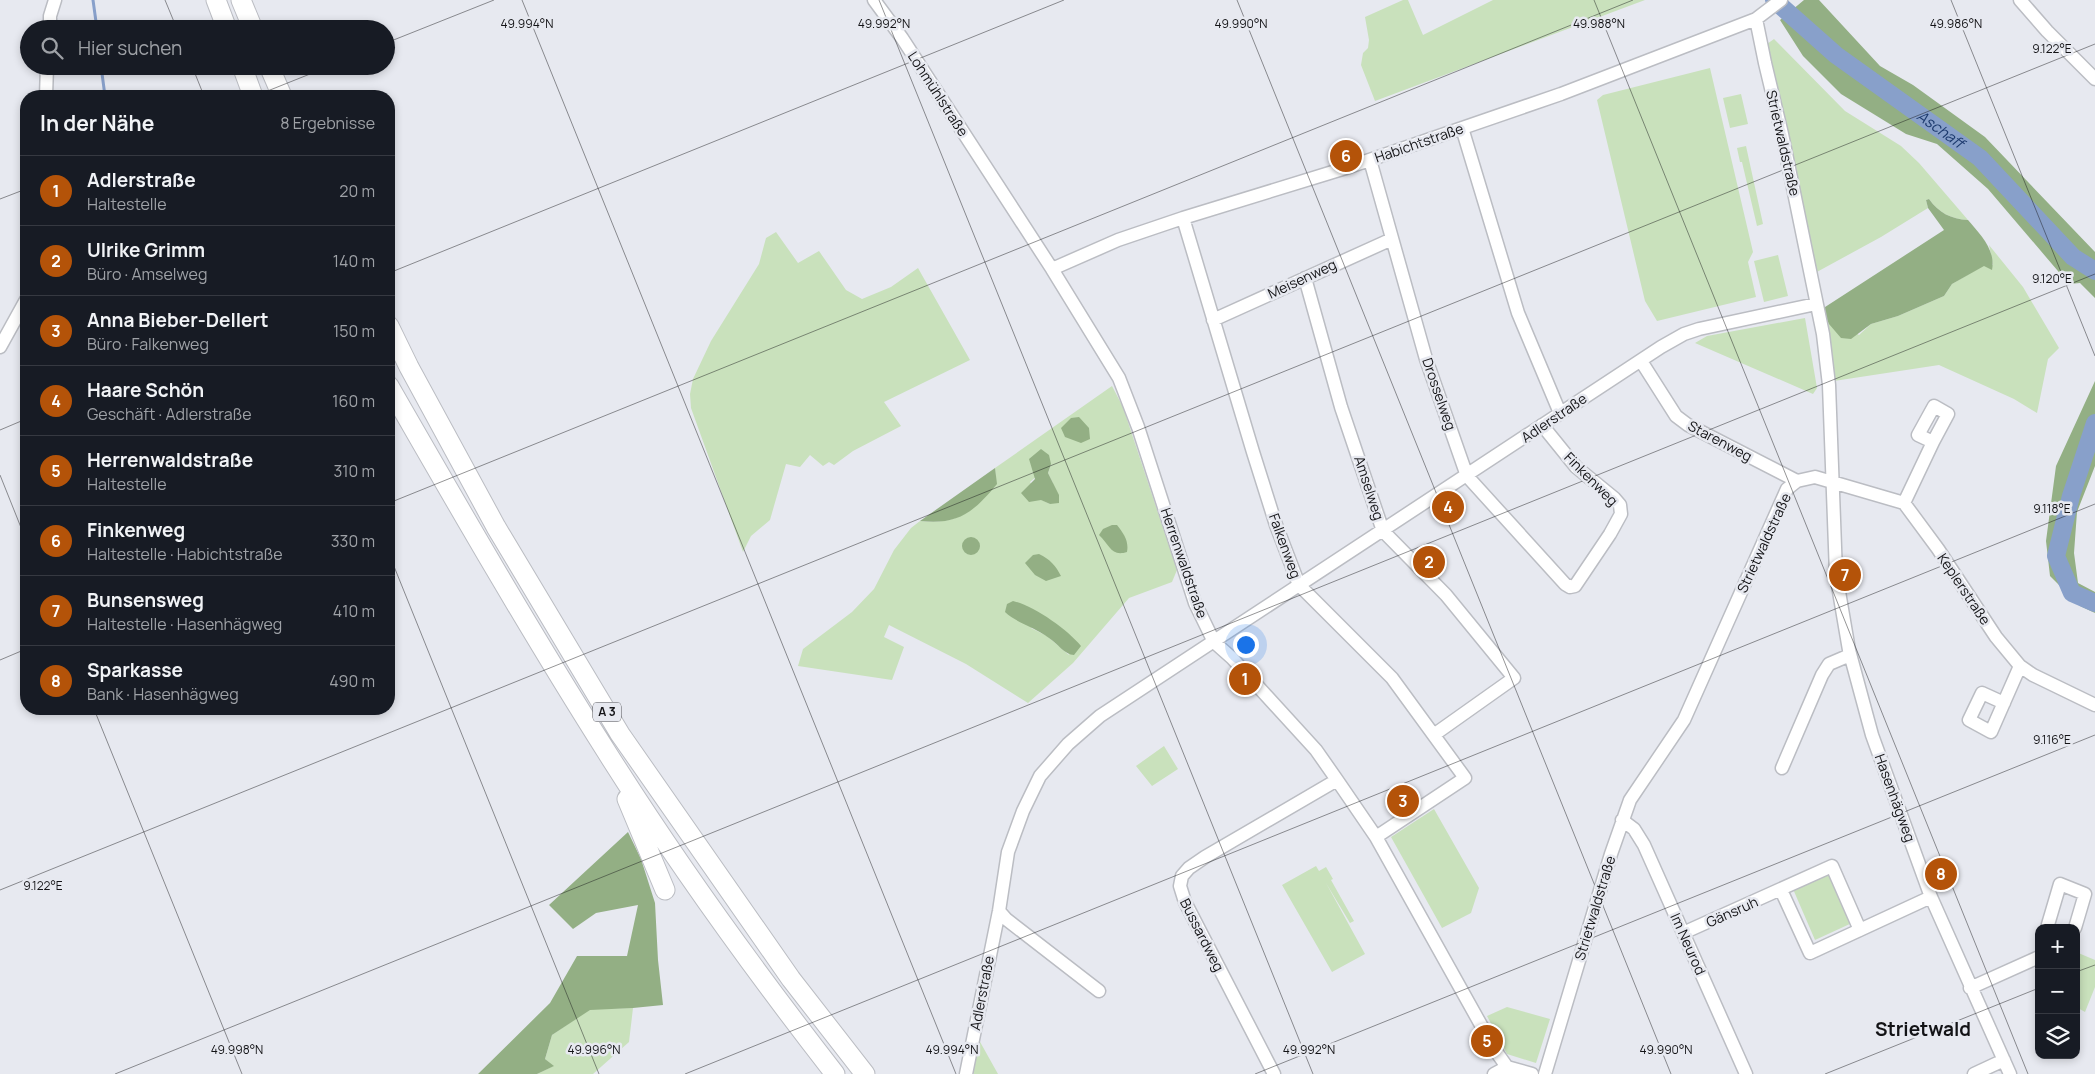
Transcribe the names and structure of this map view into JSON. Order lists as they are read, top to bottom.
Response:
{
  "streets": {
    "highway": ["A 3"],
    "street": [
      "Lohmühlstraße",
      "Habichtstraße",
      "Strietwaldstraße",
      "Meisenweg",
      "Drosselweg",
      "Adlerstraße",
      "Starenweg",
      "Finkenweg",
      "Amselweg",
      "Falkenweg",
      "Herrenwaldstraße",
      "Keplerstraße",
      "Hasenhägweg",
      "Gänsruh",
      "Bussardweg",
      "Im Neurod"
    ]
  },
  "crossings": [
    ["Lohmühlstraße", "Herrenwaldstraße"],
    ["Habichtstraße", "Strietwaldstraße"],
    ["Habichtstraße", "Drosselweg"],
    ["Habichtstraße", "Falkenweg"],
    ["Habichtstraße", "Herrenwaldstraße"],
    ["Strietwaldstraße", "Adlerstraße"],
    ["Strietwaldstraße", "Starenweg"],
    ["Strietwaldstraße", "Hasenhägweg"],
    ["Strietwaldstraße", "Im Neurod"],
    ["Meisenweg", "Drosselweg"],
    ["Meisenweg", "Amselweg"],
    ["Meisenweg", "Falkenweg"],
    ["Drosselweg", "Adlerstraße"],
    ["Drosselweg", "Finkenweg"],
    ["Adlerstraße", "Starenweg"],
    ["Adlerstraße", "Finkenweg"],
    ["Adlerstraße", "Amselweg"],
    ["Adlerstraße", "Falkenweg"],
    ["Adlerstraße", "Herrenwaldstraße"],
    ["Amselweg", "Falkenweg"],
    ["Falkenweg", "Herrenwaldstraße"],
    ["Herrenwaldstraße", "Bussardweg"],
    ["Gänsruh", "Im Neurod"]
  ],
  "districts": ["Strietwald"],
  "water": ["Aschaff"],
  "page": {
    "search": "Hier suchen",
    "heading": ["In der Nähe", "8 Ergebnisse"],
    "pins": [
      "6",
      "4",
      "2",
      "7",
      "1",
      "3",
      "8",
      "5"
    ],
    "list": [
      {
        "mark": "1",
        "name": "Adlerstraße",
        "note": "Haltestelle",
        "value": "20 m"
      },
      {
        "mark": "2",
        "name": "Ulrike Grimm",
        "note": "Büro · Amselweg",
        "value": "140 m"
      },
      {
        "mark": "3",
        "name": "Anna Bieber-Dellert",
        "note": "Büro · Falkenweg",
        "value": "150 m"
      },
      {
        "mark": "4",
        "name": "Haare Schön",
        "note": "Geschäft · Adlerstraße",
        "value": "160 m"
      },
      {
        "mark": "5",
        "name": "Herrenwaldstraße",
        "note": "Haltestelle",
        "value": "310 m"
      },
      {
        "mark": "6",
        "name": "Finkenweg",
        "note": "Haltestelle · Habichtstraße",
        "value": "330 m"
      },
      {
        "mark": "7",
        "name": "Bunsensweg",
        "note": "Haltestelle · Hasenhägweg",
        "value": "410 m"
      },
      {
        "mark": "8",
        "name": "Sparkasse",
        "note": "Bank · Hasenhägweg",
        "value": "490 m"
      }
    ],
    "map_buttons": ["+", "−"]
  },
  "coordinates": [
    "49.994°N",
    "49.992°N",
    "49.990°N",
    "49.988°N",
    "49.986°N",
    "9.122°E",
    "9.120°E",
    "9.118°E",
    "9.116°E",
    "49.998°N",
    "49.996°N"
  ]
}
